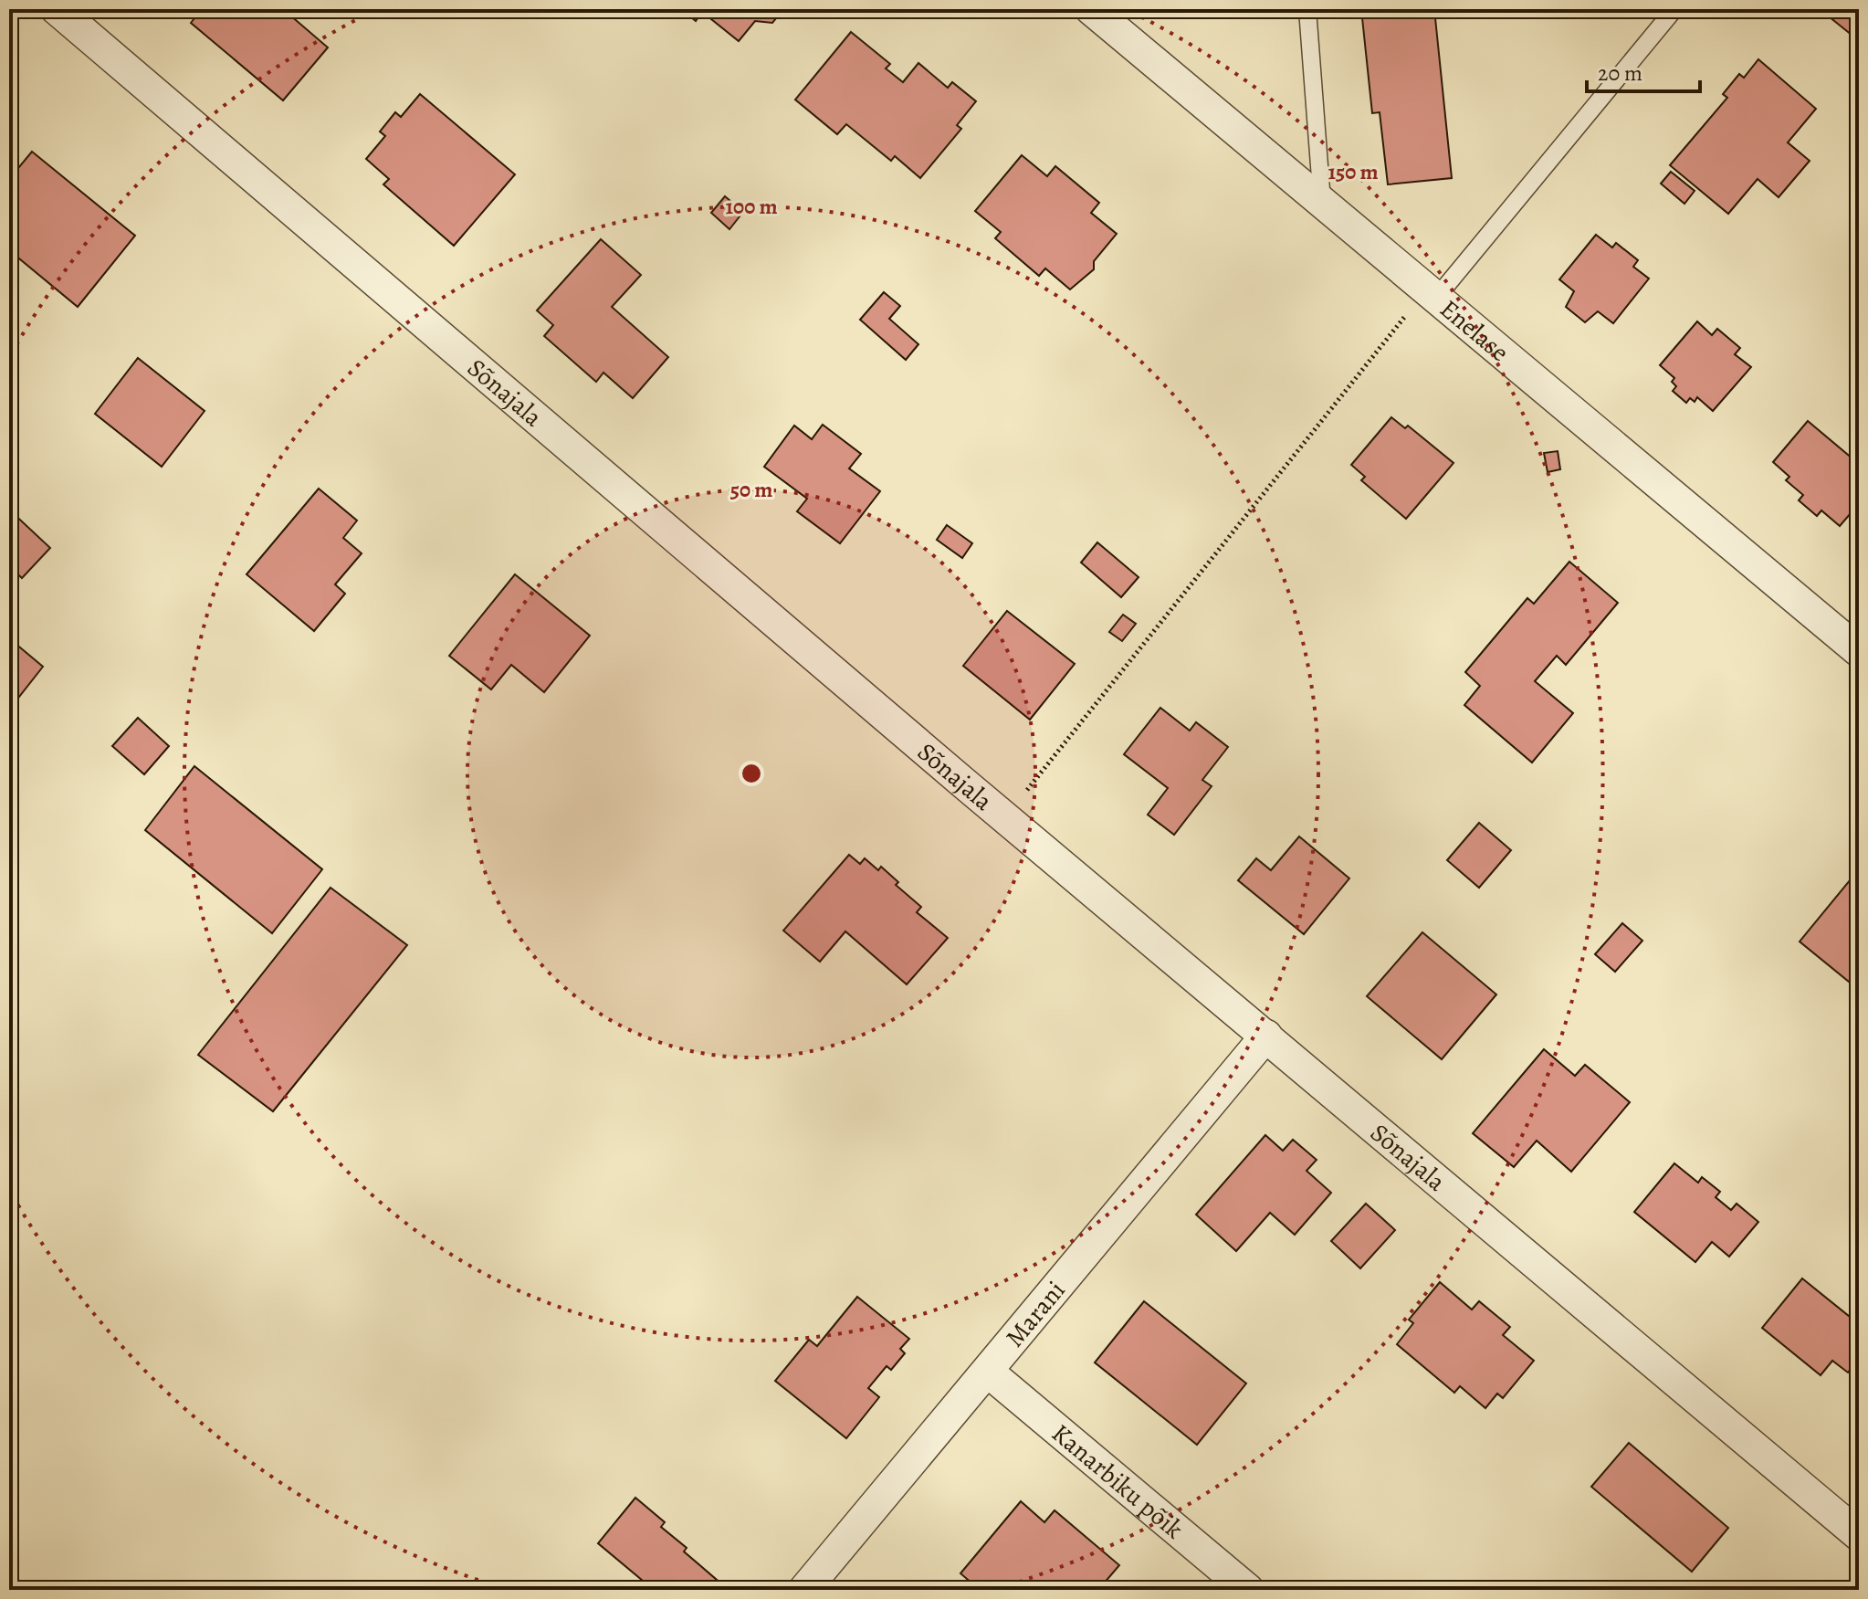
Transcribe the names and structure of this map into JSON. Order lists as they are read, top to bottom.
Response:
{
  "streets": {
    "street": [
      "Enelase",
      "Sõnajala",
      "Marani",
      "Kanarbiku põik"
    ]
  },
  "crossings": [
    ["Sõnajala", "Marani"],
    ["Marani", "Kanarbiku põik"]
  ],
  "scale_bar": "20 m",
  "rings": ["150 m", "100 m", "50 m"]
}
